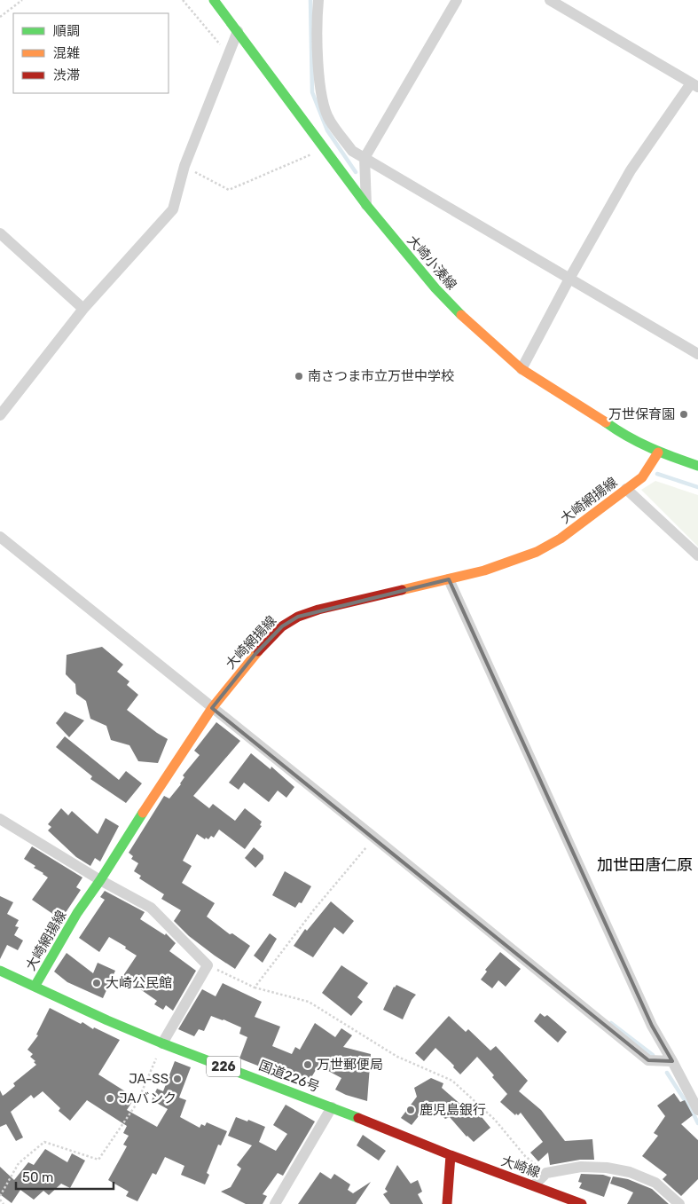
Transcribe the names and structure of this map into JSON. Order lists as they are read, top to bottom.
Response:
{
  "streets": {
    "main road": [
      "大崎小湊線",
      "大崎網揚線",
      "226",
      "国道226号",
      "大崎線"
    ]
  },
  "crossings": [
    ["大崎小湊線", "大崎網揚線"],
    ["大崎網揚線", "国道226号"],
    ["国道226号", "大崎線"]
  ],
  "districts": ["加世田唐仁原"],
  "places": [
    "南さつま市立万世中学校",
    "万世保育園",
    "大崎公民館",
    "万世郵便局",
    "JA-SS",
    "JAバンク",
    "鹿児島銀行"
  ],
  "legend": ["順調", "混雑", "渋滞"],
  "scale_bar": "50 m"
}
